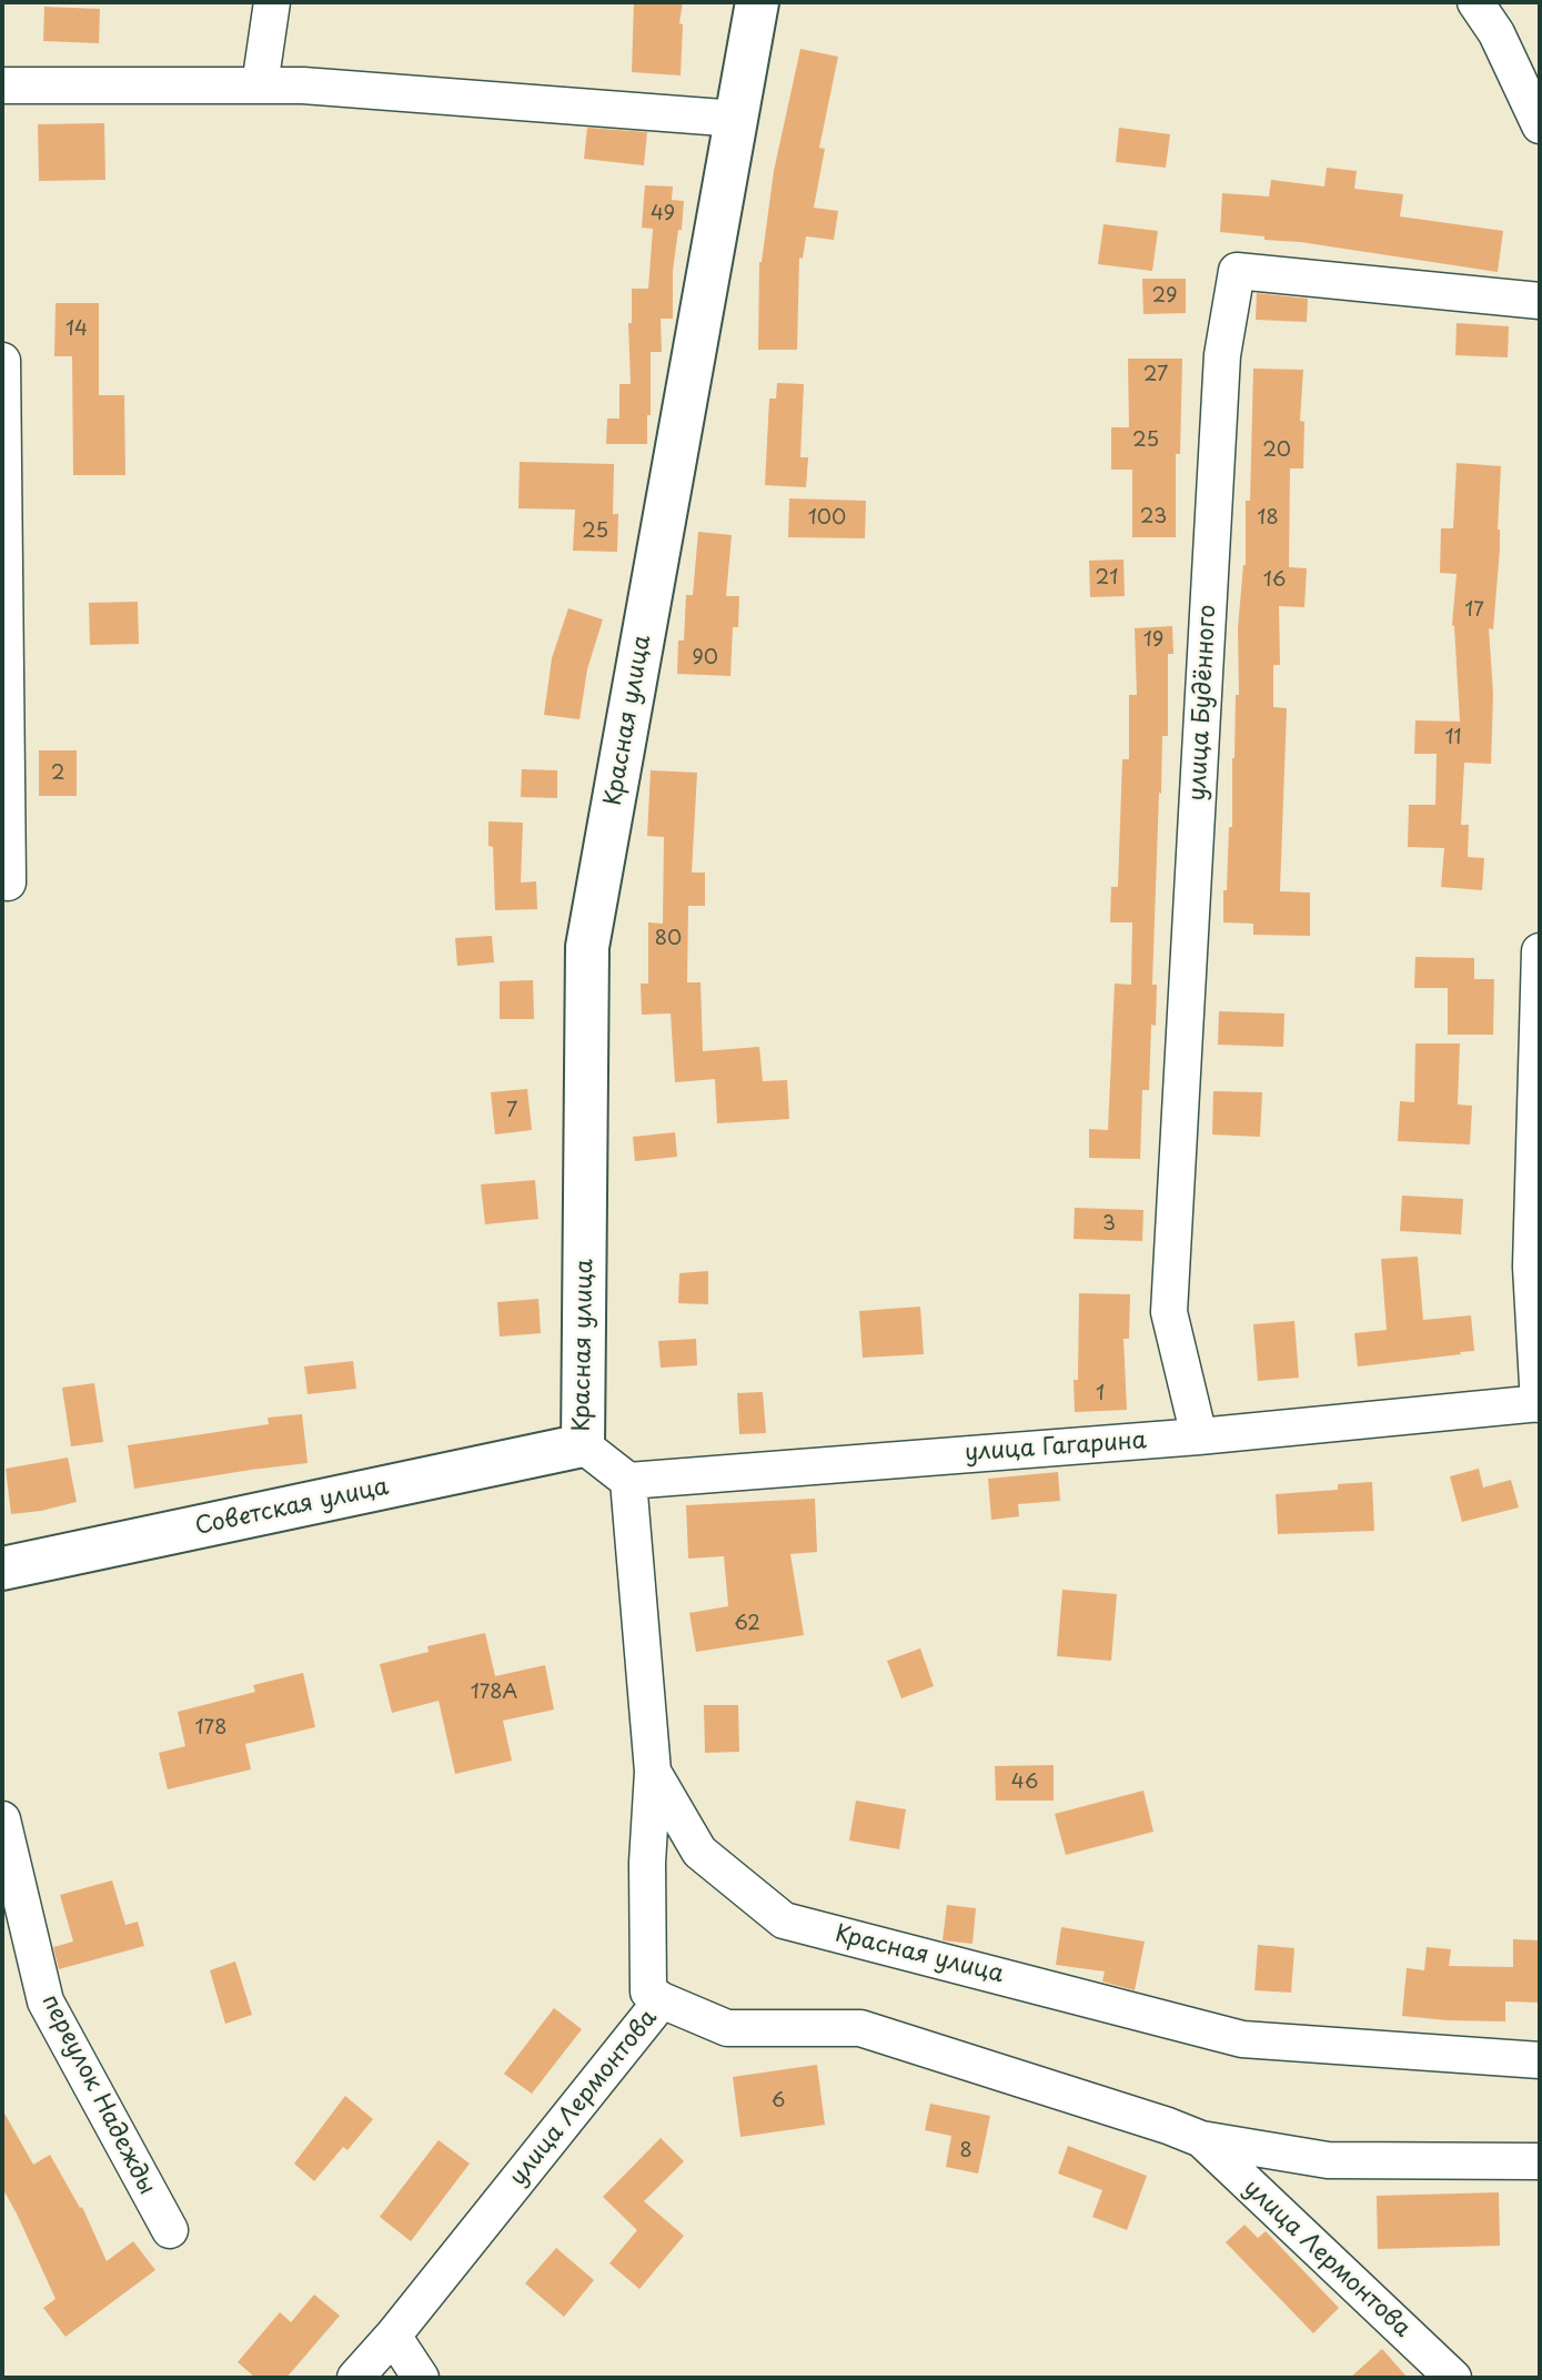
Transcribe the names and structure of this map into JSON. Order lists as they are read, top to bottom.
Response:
{
  "streets": {
    "main road": ["Красная улица", "Советская улица"],
    "street": [
      "улица Будённого",
      "улица Гагарина",
      "переулок Надежды",
      "улица Лермонтова"
    ]
  },
  "crossings": [
    ["улица Будённого", "улица Гагарина"],
    ["Красная улица", "улица Гагарина"],
    ["Красная улица", "Советская улица"]
  ],
  "house_numbers": [
    "49",
    "29",
    "14",
    "27",
    "25",
    "20",
    "23",
    "100",
    "18",
    "25",
    "21",
    "16",
    "17",
    "19",
    "90",
    "11",
    "2",
    "80",
    "7",
    "3",
    "1",
    "62",
    "178А",
    "178",
    "46",
    "6",
    "8"
  ]
}
